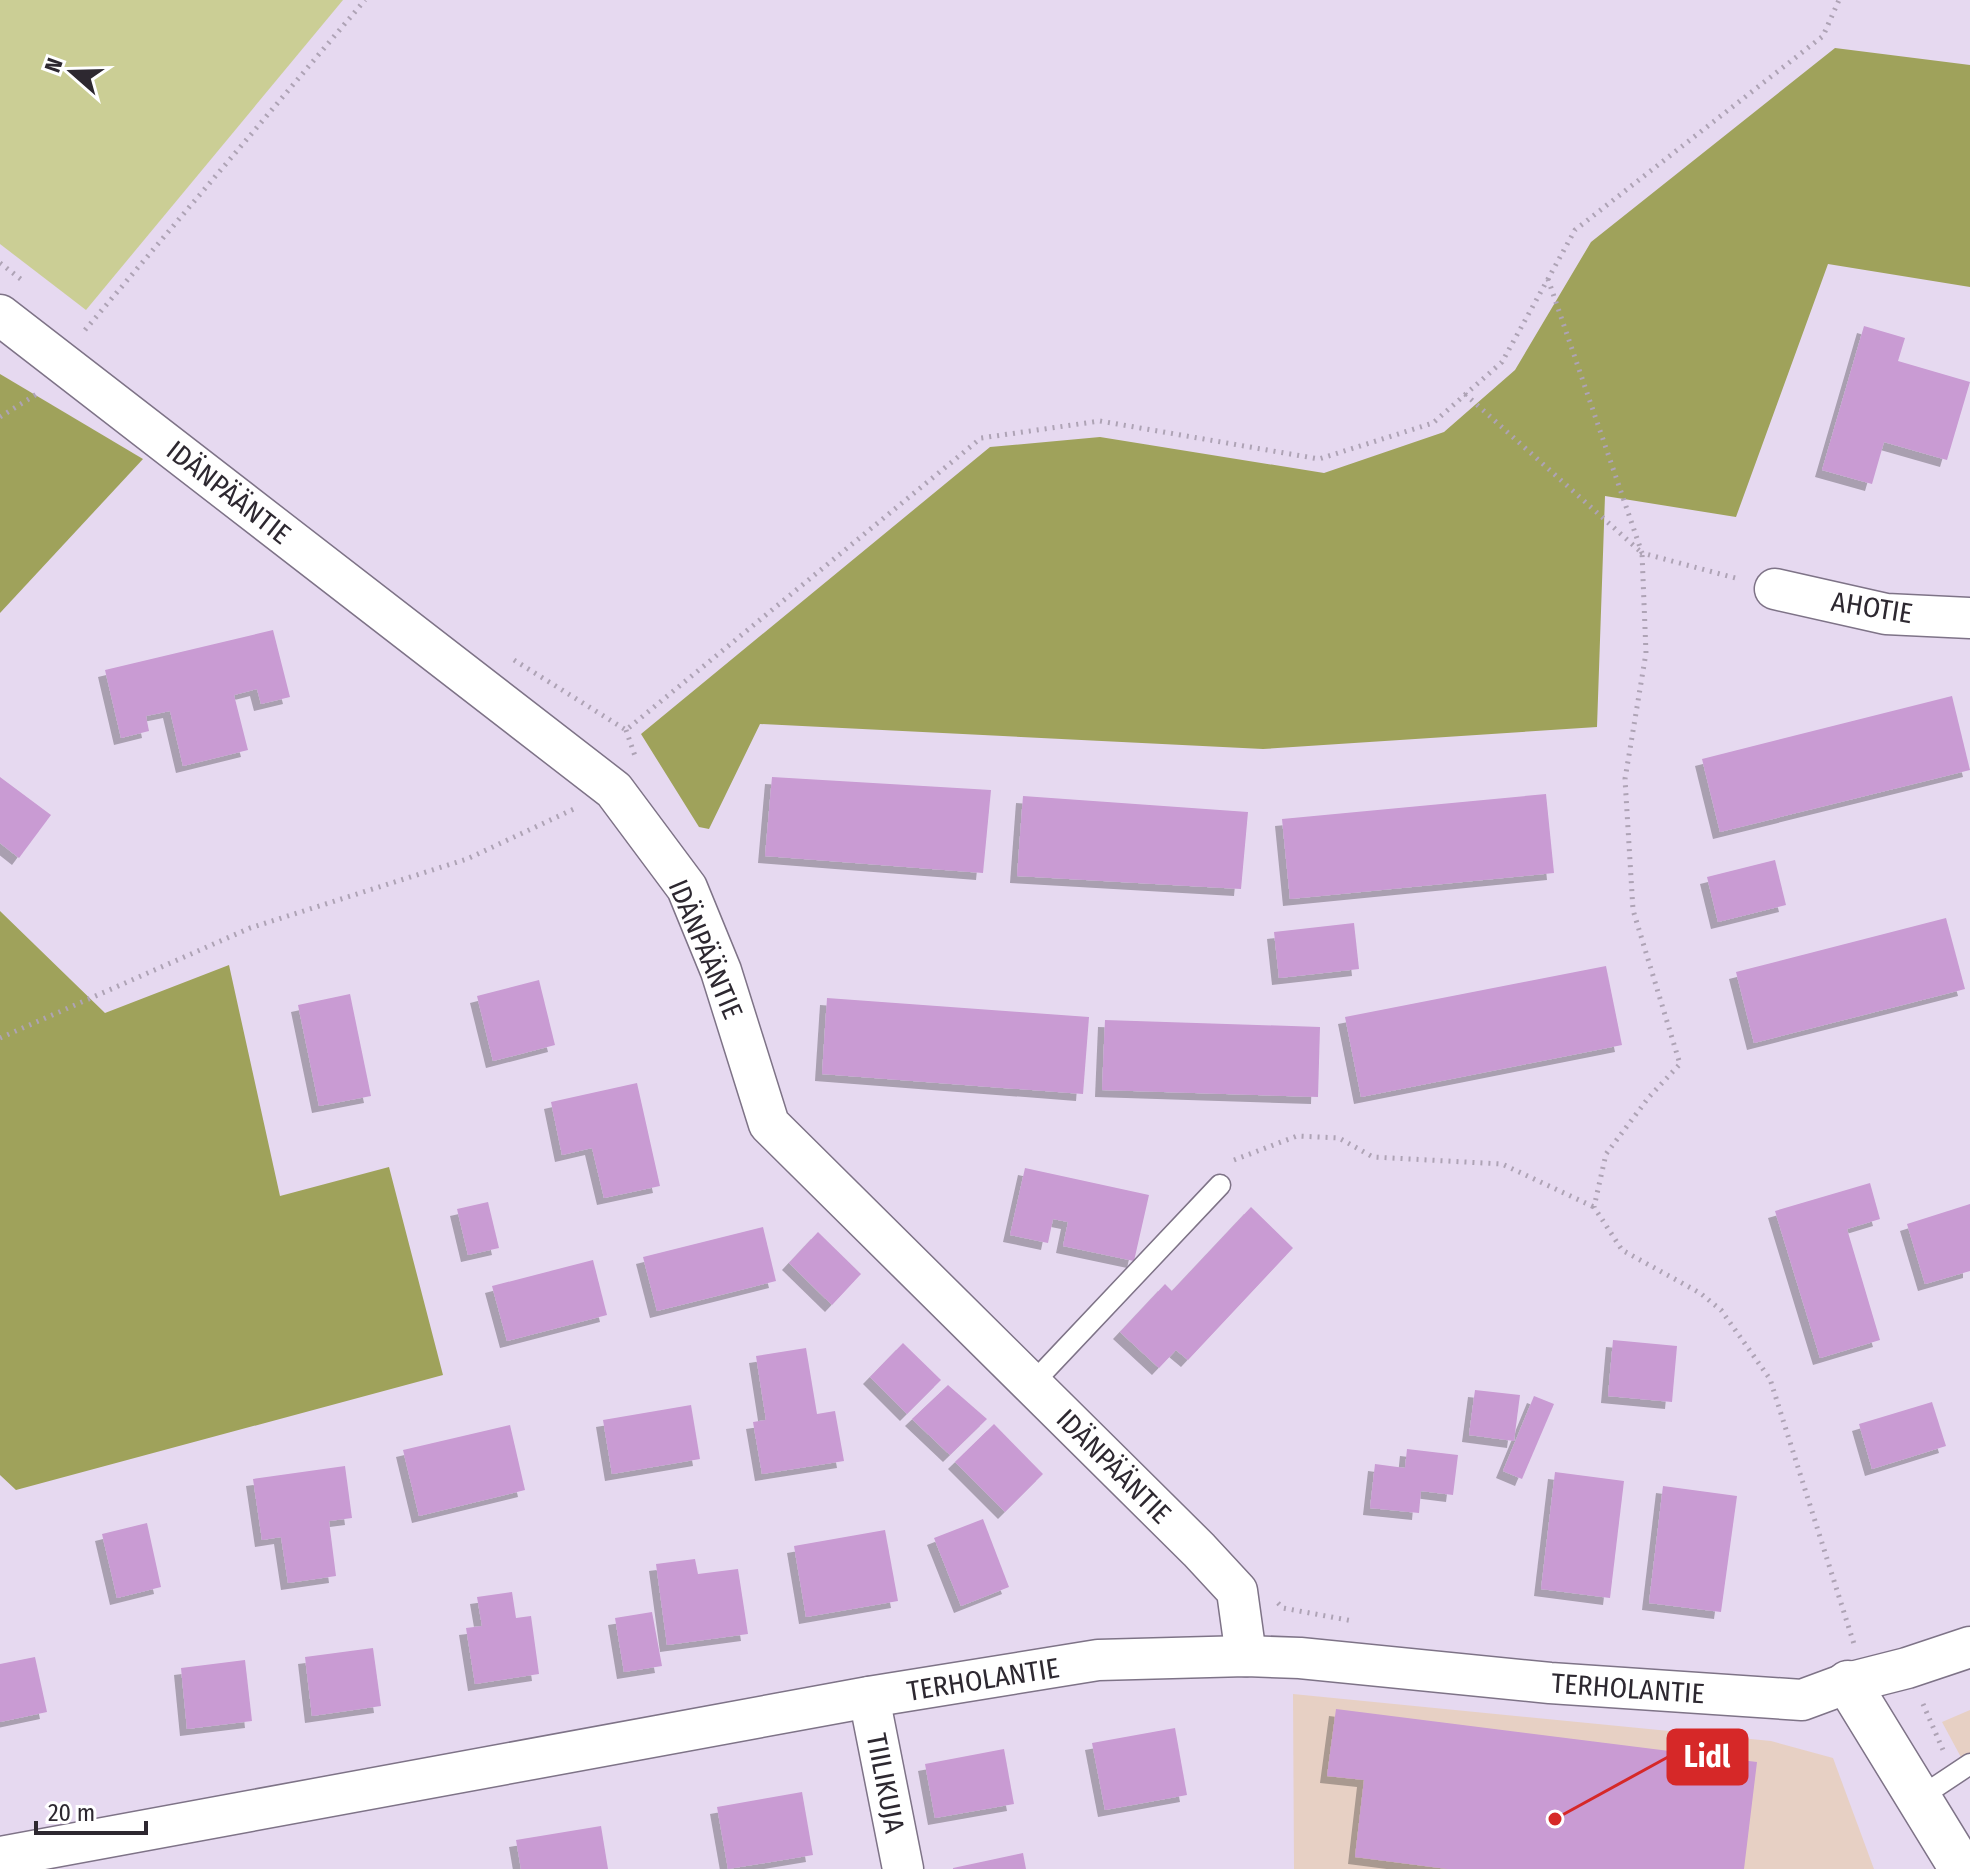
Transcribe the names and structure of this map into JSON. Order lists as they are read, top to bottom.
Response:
{
  "streets": {
    "street": [
      "IDÄNPÄÄNTIE",
      "AHOTIE",
      "TERHOLANTIE",
      "TIILIKUJA"
    ]
  },
  "crossings": [
    ["IDÄNPÄÄNTIE", "TERHOLANTIE"],
    ["TERHOLANTIE", "TIILIKUJA"]
  ],
  "places": ["Lidl"],
  "scale_bar": "20 m",
  "north": "left"
}
